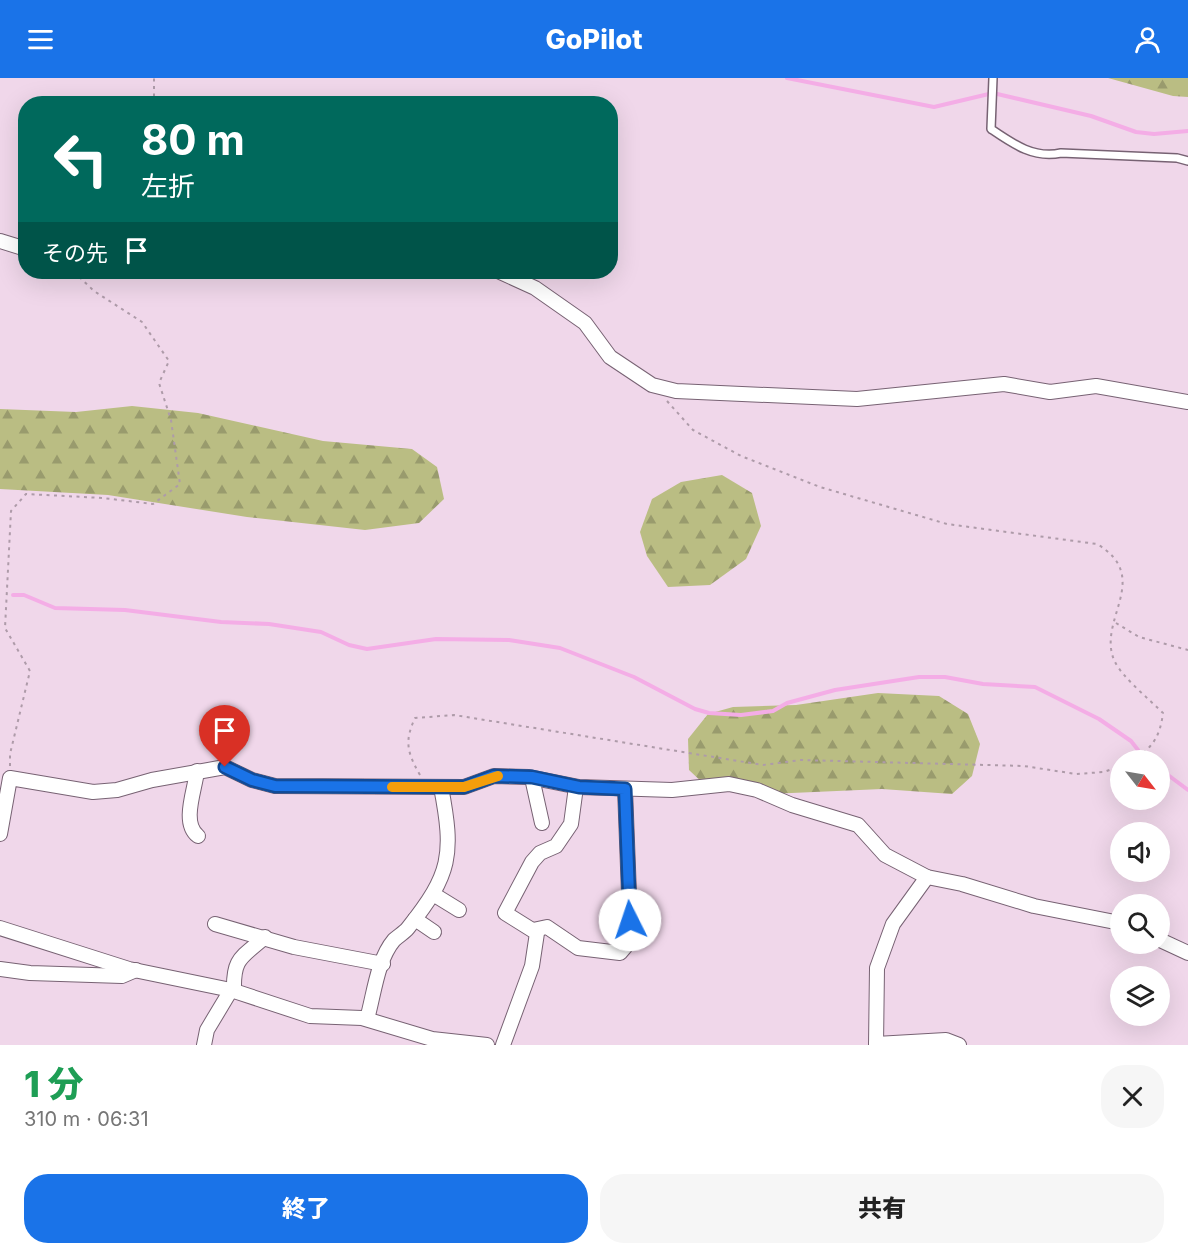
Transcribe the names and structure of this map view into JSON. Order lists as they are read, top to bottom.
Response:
{
  "north": "bottom right",
  "page": {
    "header": "GoPilot",
    "turn": ["80 m", "左折"],
    "then": "その先",
    "heading": ["1 分", "310 m · 06:31"],
    "buttons": ["終了", "共有"]
  }
}
